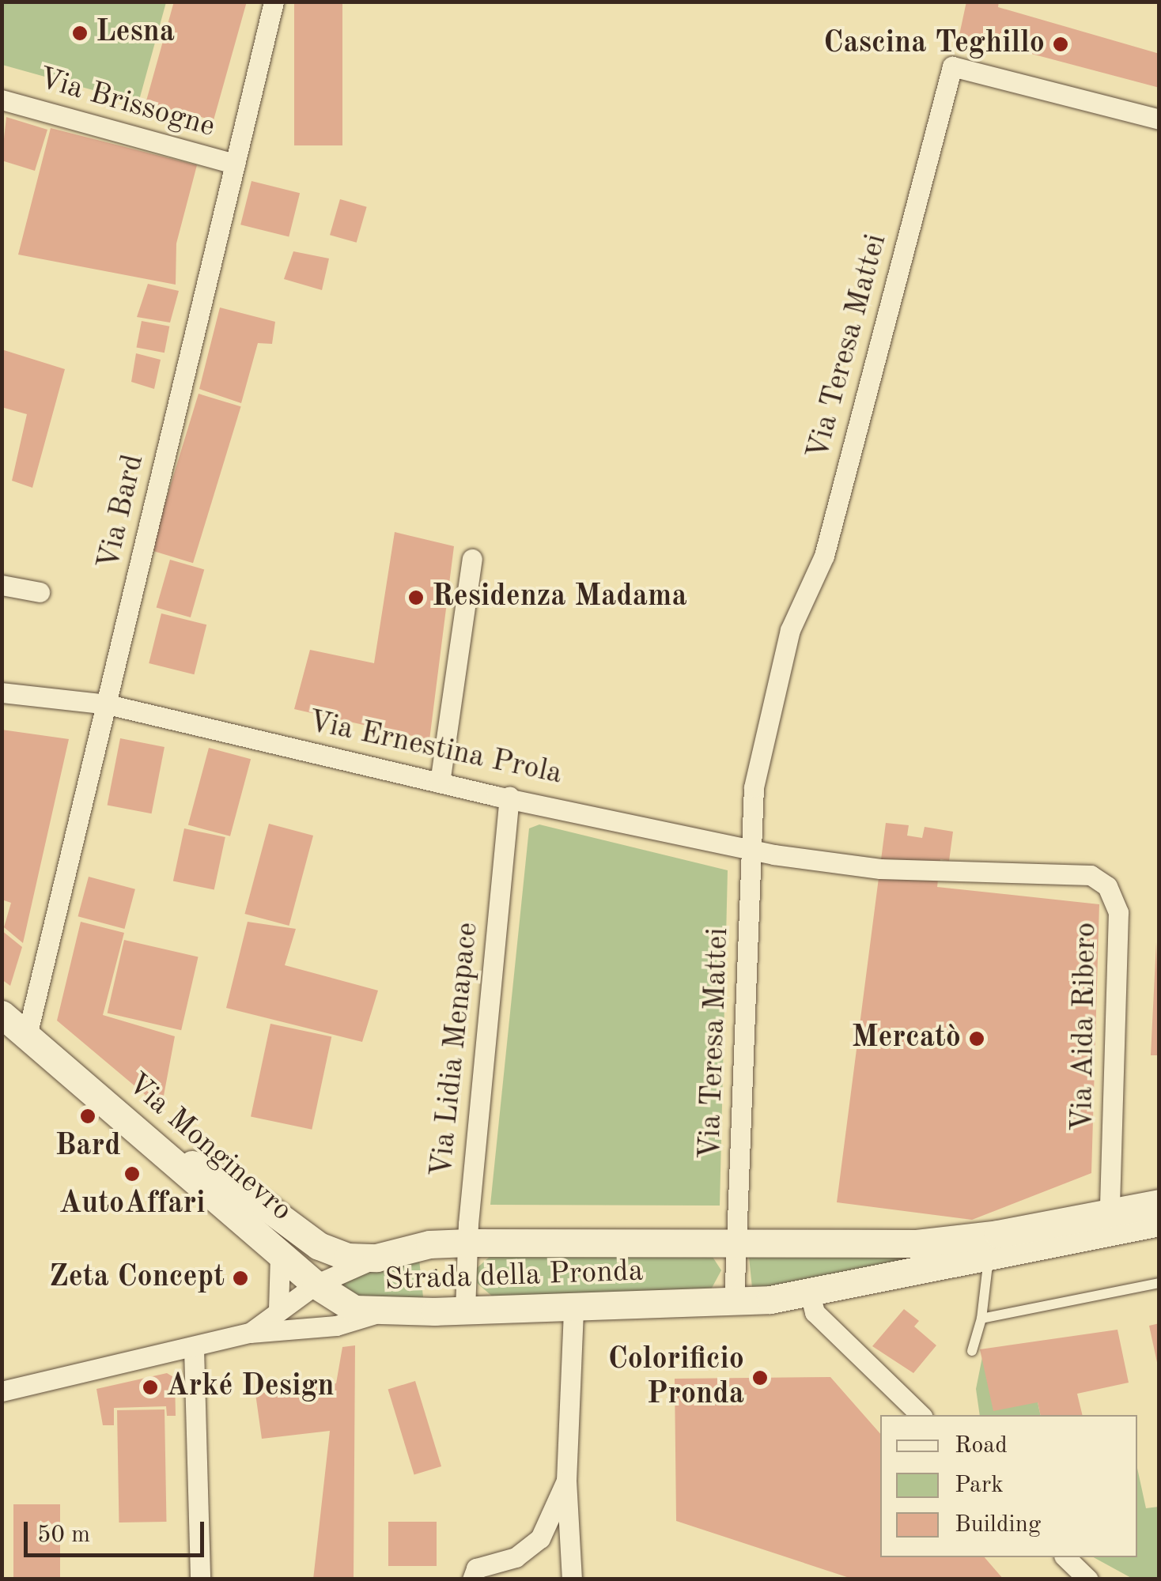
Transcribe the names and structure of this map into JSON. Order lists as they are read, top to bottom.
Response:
{
  "streets": {
    "street": [
      "Via Brissogne",
      "Via Teresa Mattei",
      "Via Bard",
      "Via Ernestina Prola",
      "Via Aida Ribero",
      "Via Lidia Menapace",
      "Via Monginevro",
      "Strada della Pronda"
    ]
  },
  "crossings": [
    ["Via Brissogne", "Via Bard"],
    ["Via Teresa Mattei", "Via Ernestina Prola"],
    ["Via Teresa Mattei", "Via Aida Ribero"],
    ["Via Teresa Mattei", "Strada della Pronda"],
    ["Via Bard", "Via Ernestina Prola"],
    ["Via Bard", "Via Monginevro"],
    ["Via Ernestina Prola", "Via Aida Ribero"],
    ["Via Ernestina Prola", "Via Lidia Menapace"],
    ["Via Aida Ribero", "Strada della Pronda"],
    ["Via Lidia Menapace", "Strada della Pronda"],
    ["Via Monginevro", "Strada della Pronda"]
  ],
  "places": [
    "Lesna",
    "Cascina Teghillo",
    "Residenza Madama",
    "Mercatò",
    "Bard",
    "AutoAffari",
    "Zeta Concept",
    "Colorificio Pronda",
    "Arké Design"
  ],
  "legend": ["Road", "Park", "Building"],
  "scale_bar": "50 m"
}
